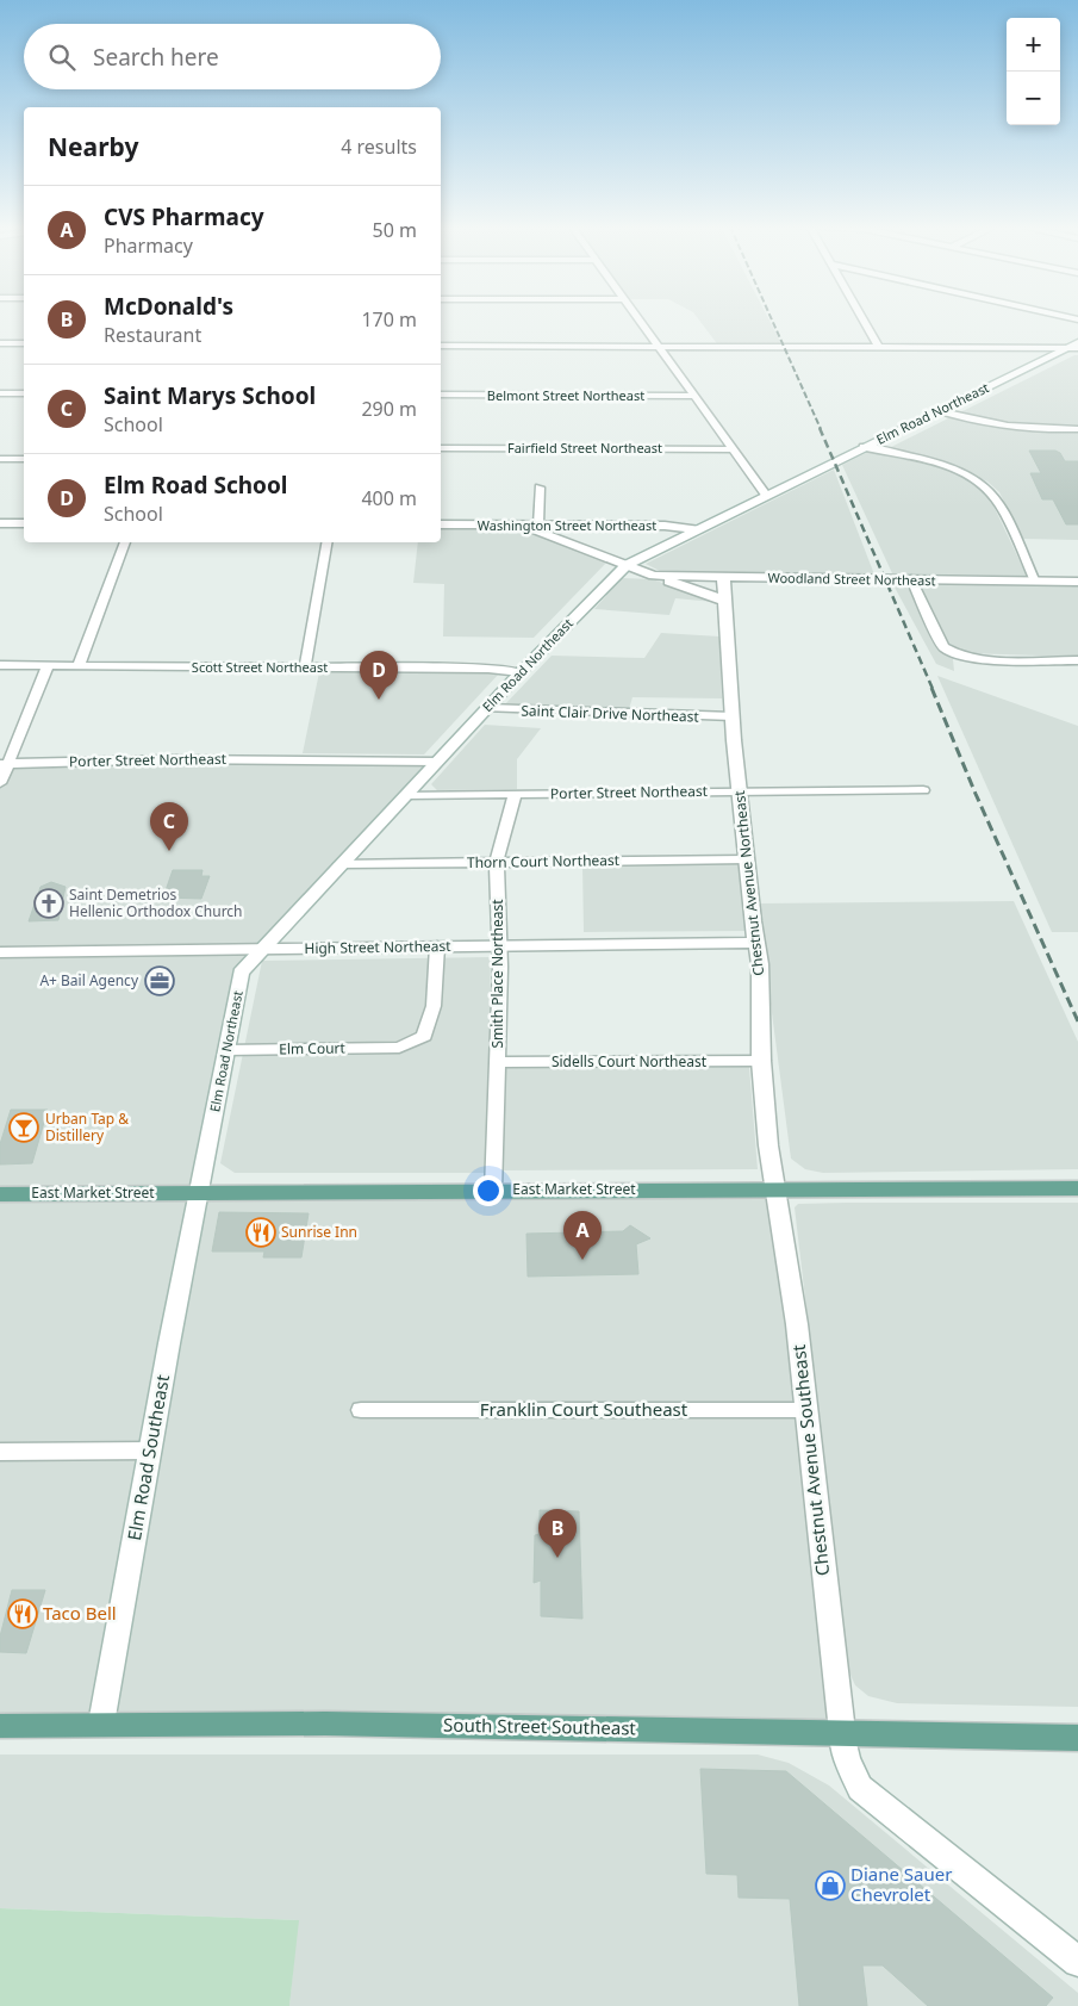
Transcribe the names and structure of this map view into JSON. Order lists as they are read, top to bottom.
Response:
{
  "streets": {
    "main road": ["East Market Street", "South Street Southeast"],
    "street": [
      "Belmont Street Northeast",
      "Elm Road Northeast",
      "Fairfield Street Northeast",
      "Washington Street Northeast",
      "Woodland Street Northeast",
      "Scott Street Northeast",
      "Saint Clair Drive Northeast",
      "Porter Street Northeast",
      "Thorn Court Northeast",
      "Chestnut Avenue Northeast",
      "High Street Northeast",
      "Smith Place Northeast",
      "Elm Court",
      "Sidells Court Northeast",
      "Franklin Court Southeast",
      "Elm Road Southeast",
      "Chestnut Avenue Southeast"
    ]
  },
  "crossings": [
    ["Elm Road Northeast", "Washington Street Northeast"],
    ["Elm Road Northeast", "Woodland Street Northeast"],
    ["Elm Road Northeast", "Scott Street Northeast"],
    ["Elm Road Northeast", "Saint Clair Drive Northeast"],
    ["Elm Road Northeast", "Porter Street Northeast"],
    ["Elm Road Northeast", "Thorn Court Northeast"],
    ["Elm Road Northeast", "High Street Northeast"],
    ["Elm Road Northeast", "Elm Court"],
    ["Elm Road Northeast", "East Market Street"],
    ["Elm Road Northeast", "Elm Road Southeast"],
    ["Washington Street Northeast", "Woodland Street Northeast"],
    ["Woodland Street Northeast", "Chestnut Avenue Northeast"],
    ["Saint Clair Drive Northeast", "Chestnut Avenue Northeast"],
    ["Porter Street Northeast", "Chestnut Avenue Northeast"],
    ["Porter Street Northeast", "Smith Place Northeast"],
    ["Thorn Court Northeast", "Chestnut Avenue Northeast"],
    ["Thorn Court Northeast", "Smith Place Northeast"],
    ["Chestnut Avenue Northeast", "High Street Northeast"],
    ["Chestnut Avenue Northeast", "Sidells Court Northeast"],
    ["Chestnut Avenue Northeast", "East Market Street"],
    ["Chestnut Avenue Northeast", "Chestnut Avenue Southeast"],
    ["High Street Northeast", "Smith Place Northeast"],
    ["High Street Northeast", "Elm Court"],
    ["Smith Place Northeast", "Sidells Court Northeast"],
    ["Smith Place Northeast", "East Market Street"],
    ["East Market Street", "Elm Road Southeast"],
    ["East Market Street", "Chestnut Avenue Southeast"],
    ["Franklin Court Southeast", "Chestnut Avenue Southeast"],
    ["Elm Road Southeast", "South Street Southeast"],
    ["Chestnut Avenue Southeast", "South Street Southeast"]
  ],
  "places": {
    "church": ["Saint Demetrios Hellenic Orthodox Church"],
    "office": ["A+ Bail Agency"],
    "bar": ["Urban Tap & Distillery"],
    "restaurant": ["Sunrise Inn", "Taco Bell"],
    "shop": ["Diane Sauer Chevrolet"]
  },
  "page": {
    "map_buttons": ["+", "−"],
    "search": "Search here",
    "heading": ["Nearby", "4 results"],
    "list": [
      {
        "mark": "A",
        "name": "CVS Pharmacy",
        "note": "Pharmacy",
        "value": "50 m"
      },
      {
        "mark": "B",
        "name": "McDonald's",
        "note": "Restaurant",
        "value": "170 m"
      },
      {
        "mark": "C",
        "name": "Saint Marys School",
        "note": "School",
        "value": "290 m"
      },
      {
        "mark": "D",
        "name": "Elm Road School",
        "note": "School",
        "value": "400 m"
      }
    ],
    "pins": [
      "D",
      "C",
      "A",
      "B"
    ]
  }
}
